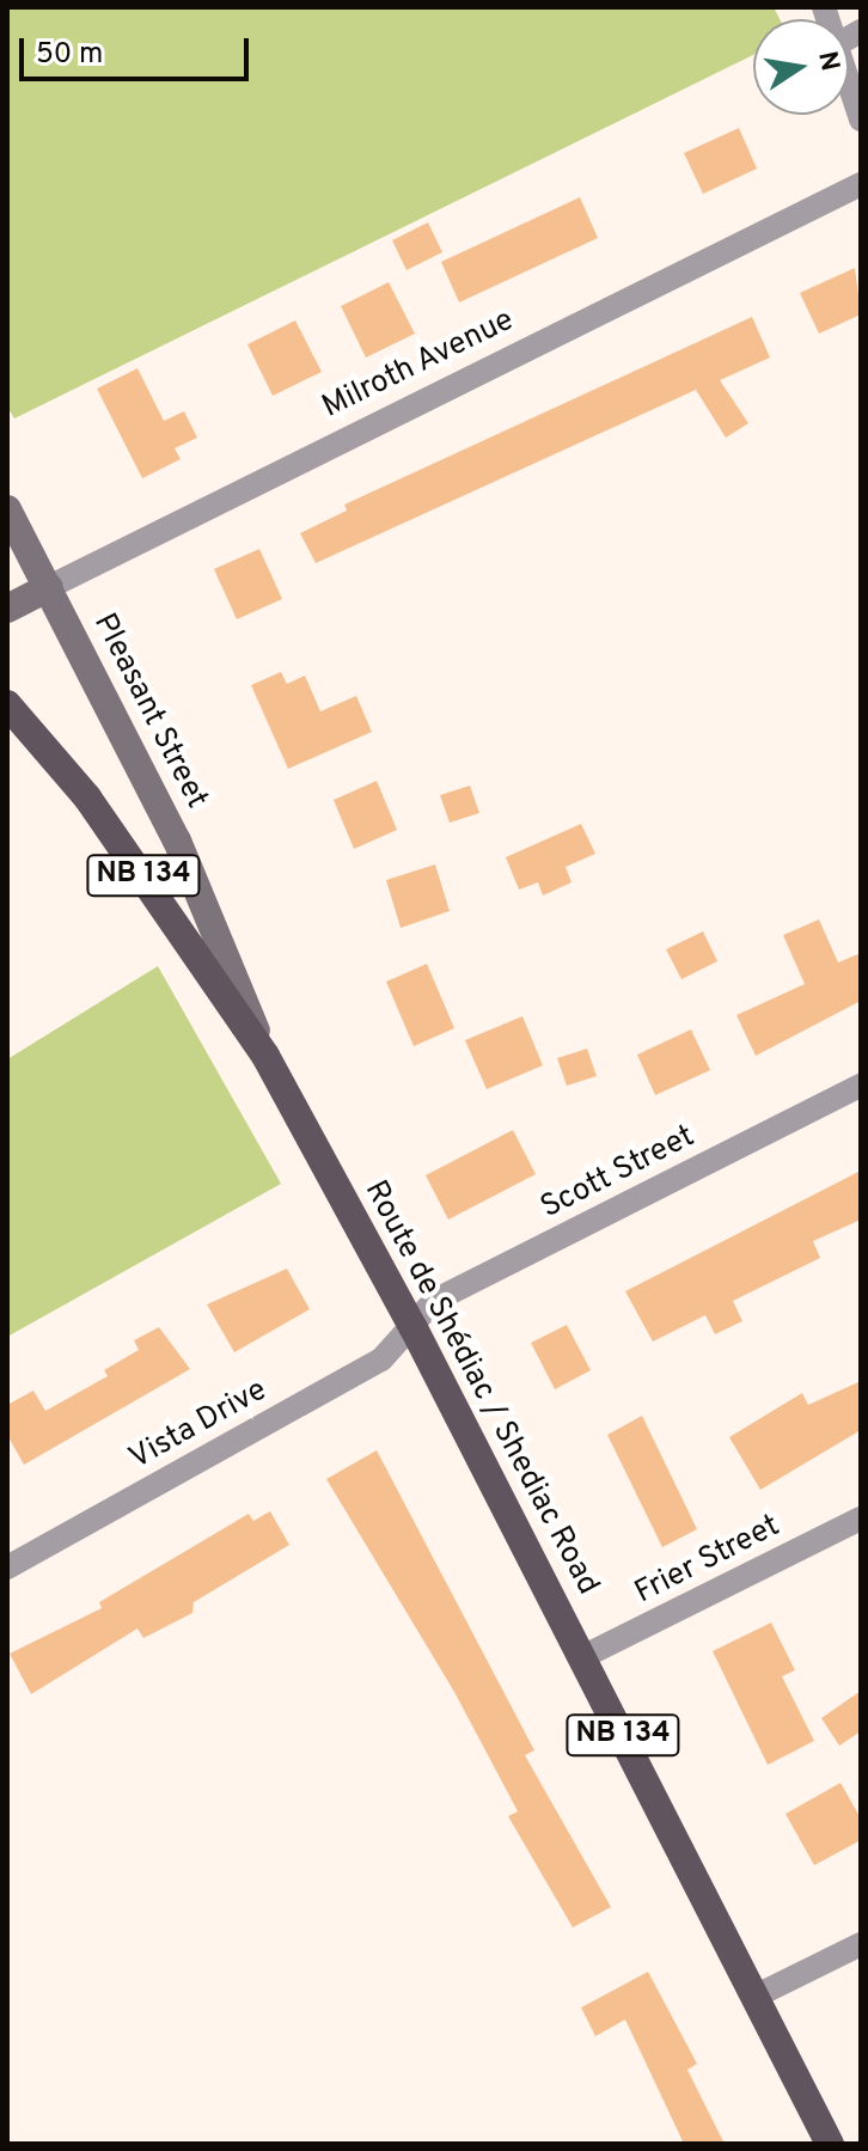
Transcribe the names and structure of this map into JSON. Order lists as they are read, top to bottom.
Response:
{
  "streets": {
    "main road": ["NB 134", "Route de Shédiac / Shediac Road"],
    "street": [
      "Milroth Avenue",
      "Pleasant Street",
      "Scott Street",
      "Vista Drive",
      "Frier Street"
    ]
  },
  "crossings": [
    ["Milroth Avenue", "Pleasant Street"],
    ["Pleasant Street", "Route de Shédiac / Shediac Road"],
    ["Scott Street", "Route de Shédiac / Shediac Road"],
    ["Scott Street", "Vista Drive"],
    ["Route de Shédiac / Shediac Road", "Vista Drive"],
    ["Route de Shédiac / Shediac Road", "Frier Street"]
  ],
  "scale_bar": "50 m",
  "north": "right"
}
